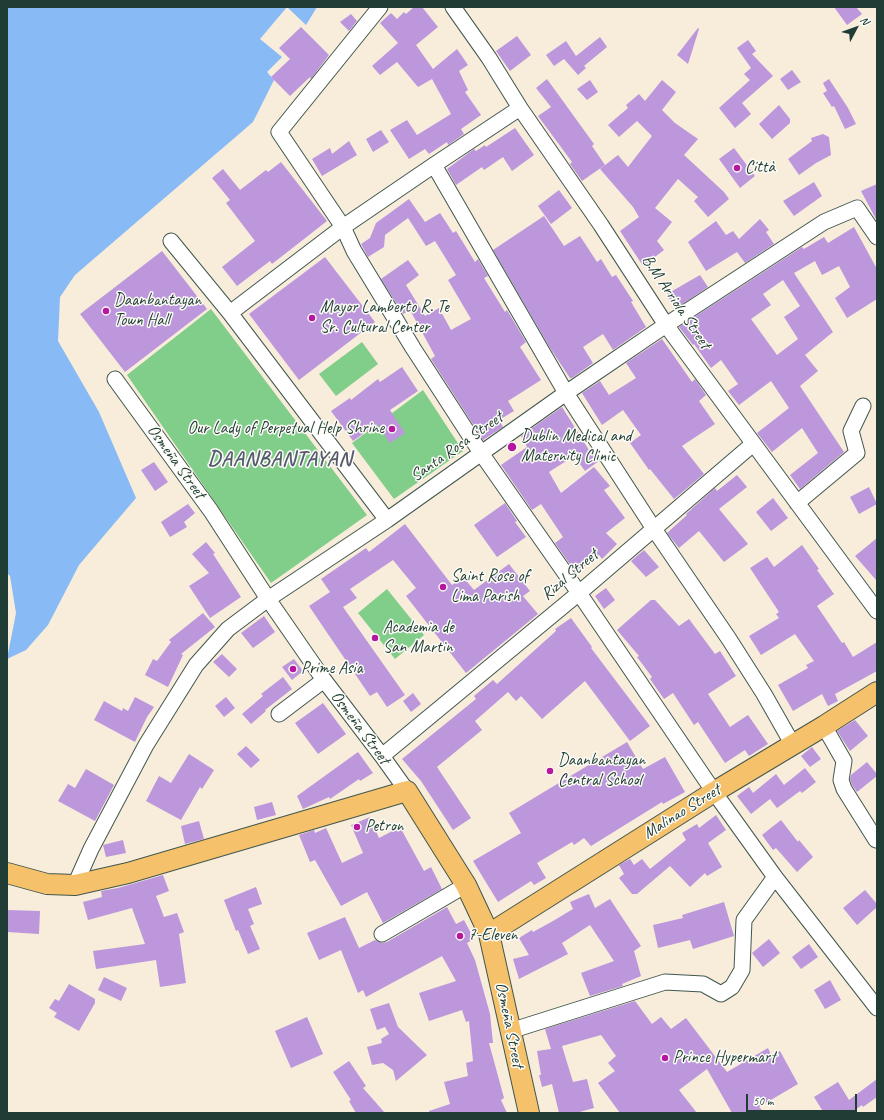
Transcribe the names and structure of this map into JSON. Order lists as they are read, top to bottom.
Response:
{
  "streets": {
    "main road": ["Osmeña Street", "Malinao Street"],
    "street": ["B.M Arriola Street", "Santa Rosa Street", "Rizal Street"]
  },
  "crossings": [
    ["B.M Arriola Street", "Santa Rosa Street"],
    ["B.M Arriola Street", "Rizal Street"],
    ["Santa Rosa Street", "Osmeña Street"],
    ["Osmeña Street", "Rizal Street"],
    ["Osmeña Street", "Malinao Street"]
  ],
  "districts": ["DAANBANTAYAN"],
  "places": [
    "Città",
    "Daanbantayan Town Hall",
    "Mayor Lamberto R. Te Sr. Cultural Center",
    "Our Lady of Perpetual Help Shrine",
    "Dublin Medical and Maternity Clinic",
    "Saint Rose of Lima Parish",
    "Academia de San Martin",
    "Prime Asia",
    "Daanbantayan Central School",
    "Petron",
    "7-Eleven",
    "Prince Hypermart"
  ],
  "scale_bar": "50 m",
  "north": "top right"
}
